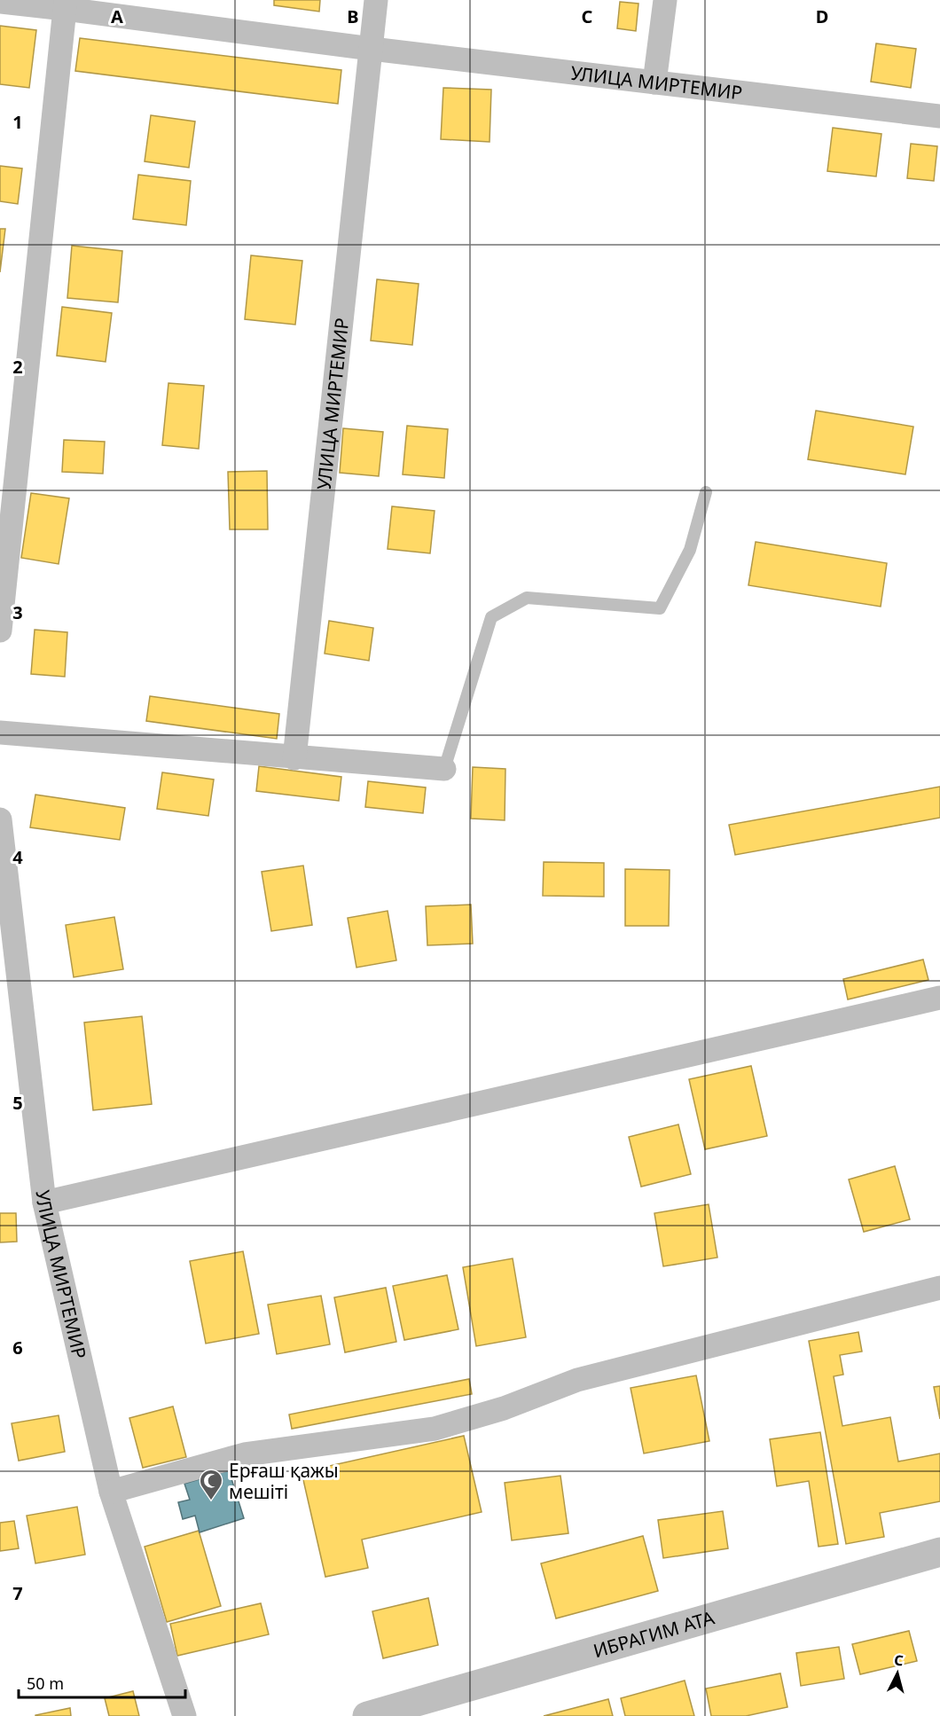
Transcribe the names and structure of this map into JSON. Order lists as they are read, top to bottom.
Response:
{
  "streets": {
    "street": ["УЛИЦА МИРТЕМИР", "ИБРАГИМ АТА"]
  },
  "places": {
    "mosque": ["Ерғаш қажы мешіті"]
  },
  "scale_bar": "50 m",
  "north": "top",
  "grid": {
    "columns": [
      "A",
      "B",
      "C",
      "D"
    ],
    "rows": [
      "1",
      "2",
      "3",
      "4",
      "5",
      "6",
      "7"
    ]
  }
}
